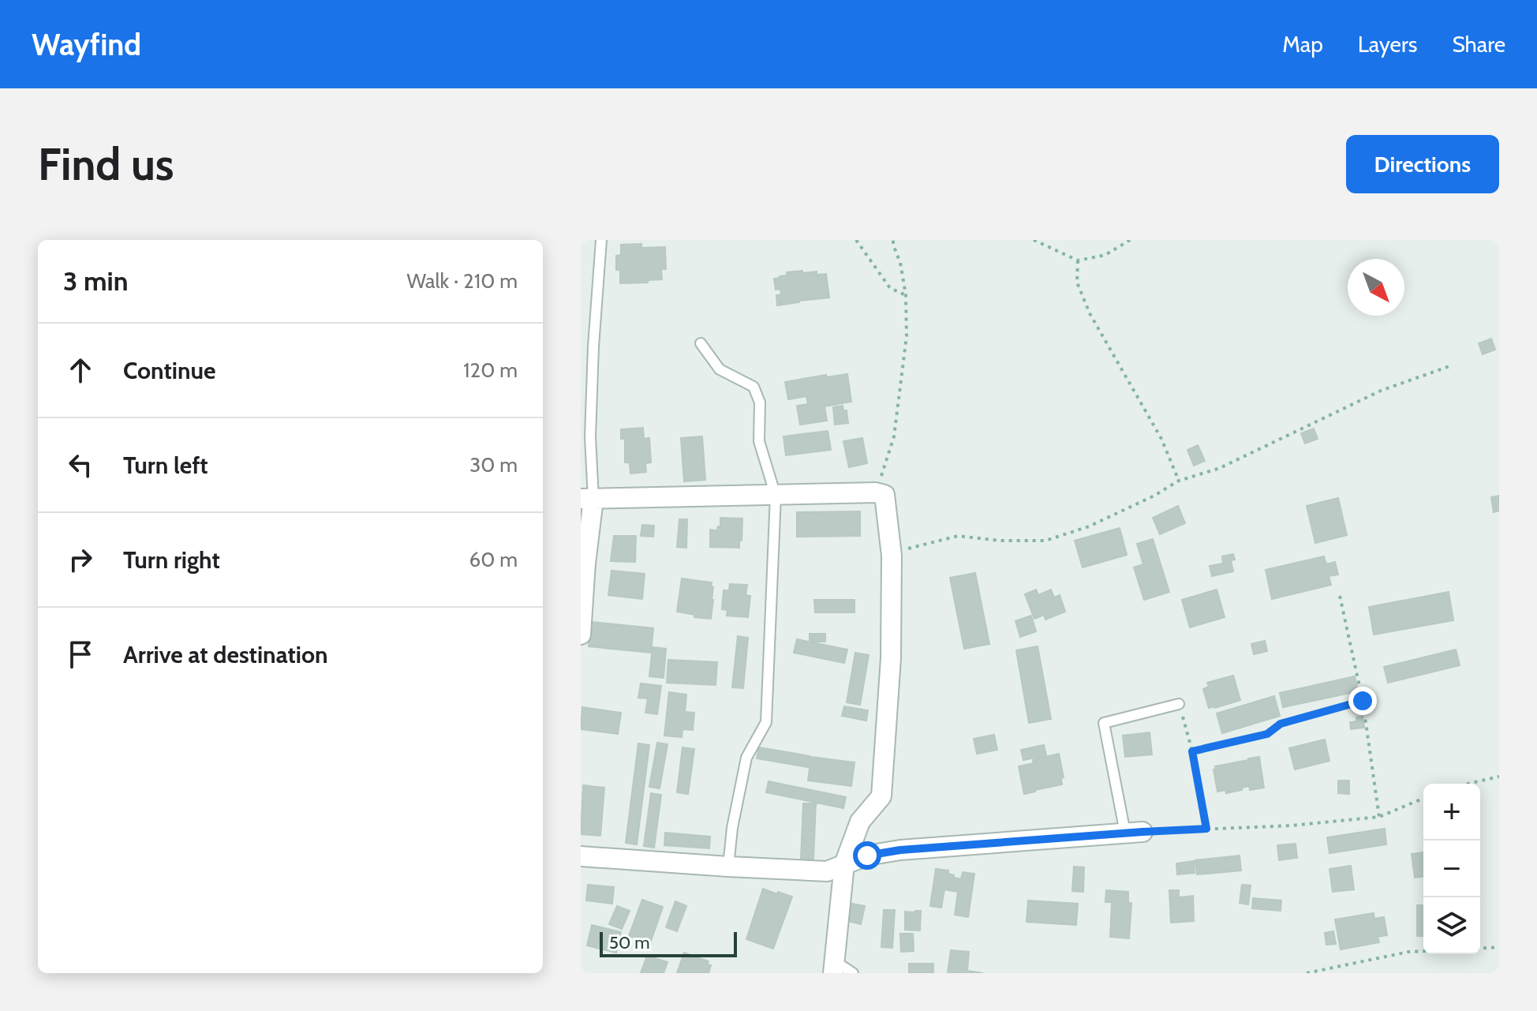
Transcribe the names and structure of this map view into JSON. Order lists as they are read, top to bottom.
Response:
{
  "scale_bar": "50 m",
  "north": "bottom right",
  "page": {
    "header": "Wayfind",
    "nav": ["Map", "Layers", "Share"],
    "buttons": "Directions",
    "title": "Find us",
    "heading": ["3 min", "Walk · 210 m"],
    "list": [
      ["Continue", "120 m"],
      ["Turn left", "30 m"],
      ["Turn right", "60 m"],
      "Arrive at destination"
    ],
    "map_buttons": ["+", "−"],
    "scale": "50 m"
  }
}
